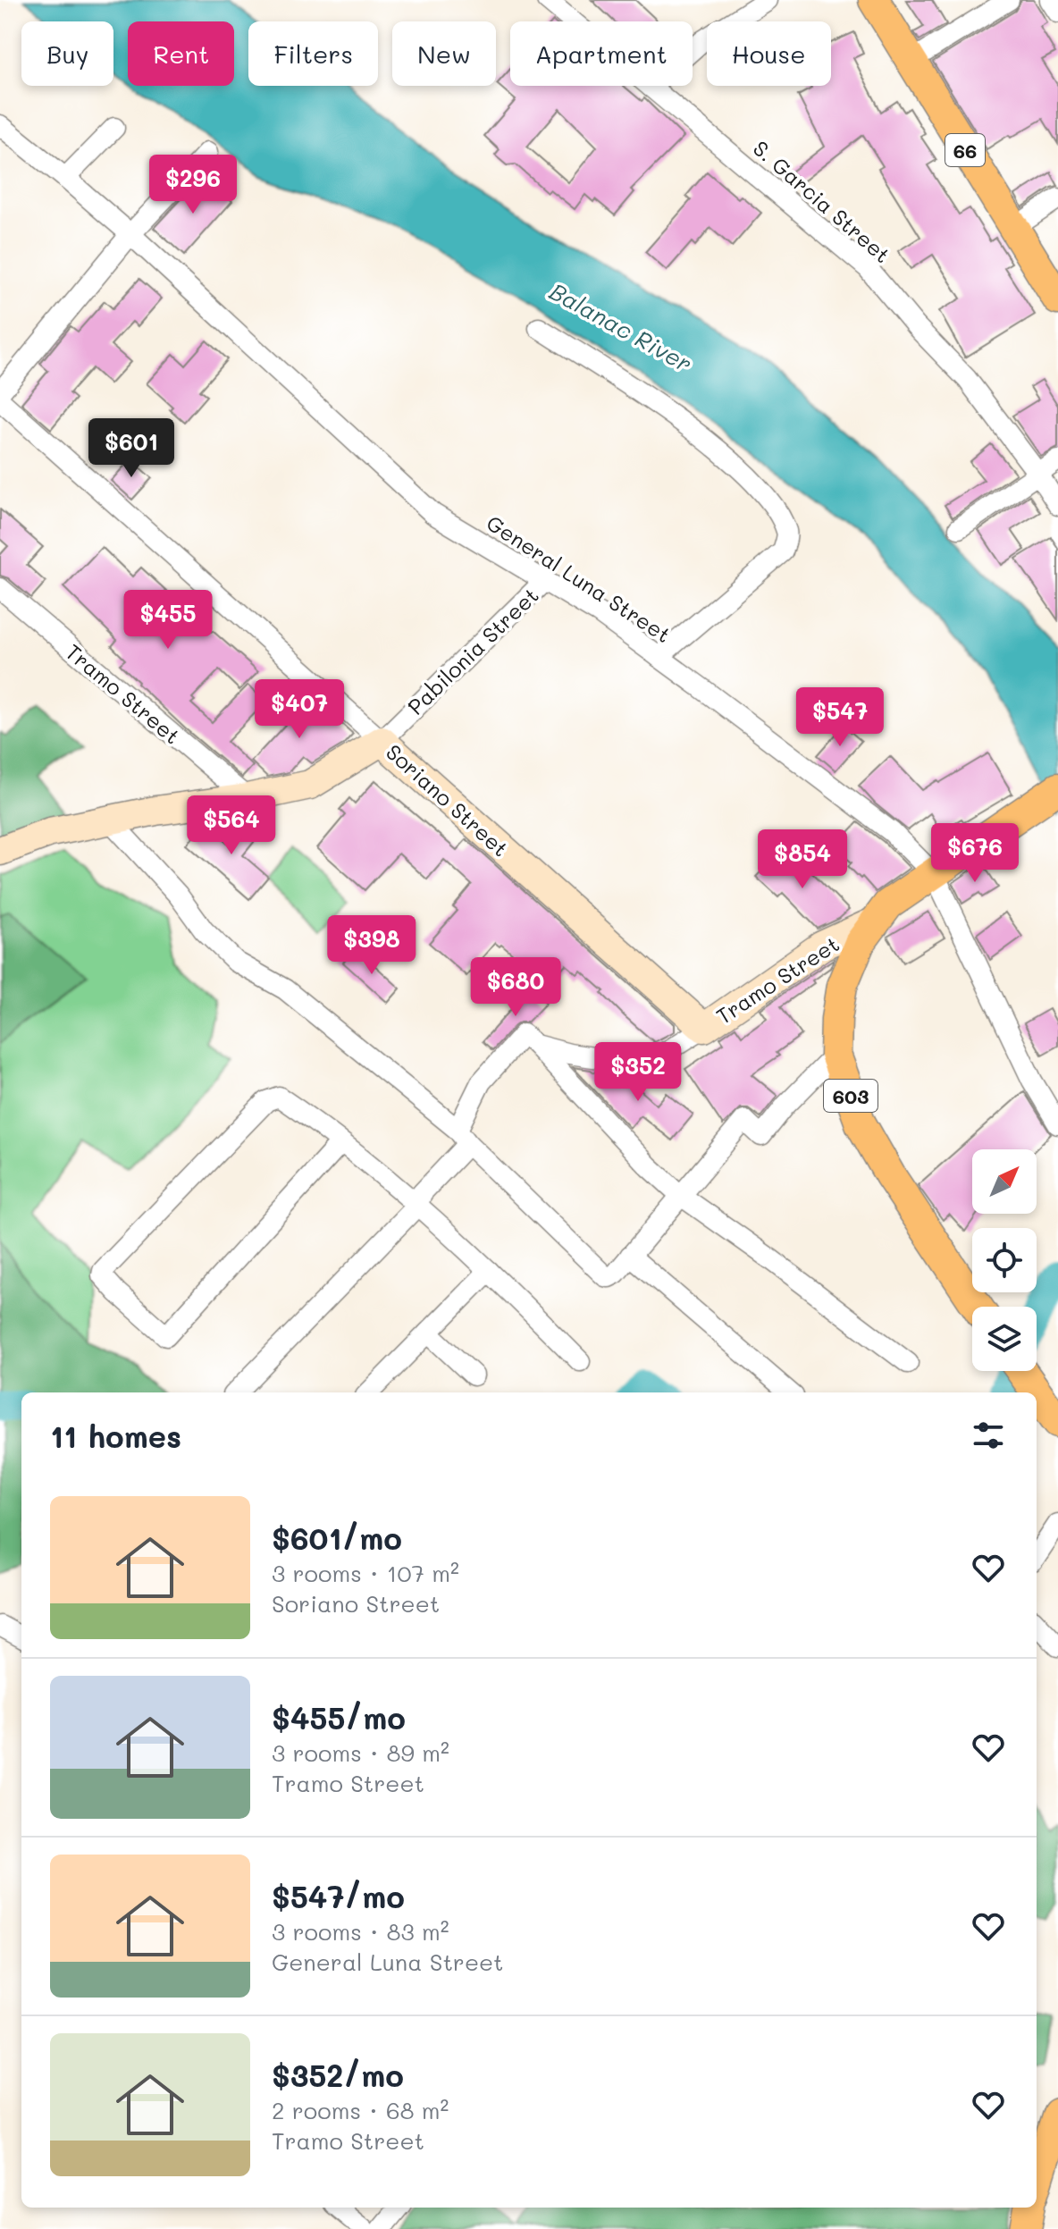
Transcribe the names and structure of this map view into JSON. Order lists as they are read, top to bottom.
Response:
{
  "streets": {
    "main road": ["66", "603"],
    "street": [
      "S. Garcia Street",
      "General Luna Street",
      "Pabilonia Street",
      "Tramo Street",
      "Soriano Street"
    ]
  },
  "crossings": [
    ["General Luna Street", "Pabilonia Street"],
    ["General Luna Street", "603"],
    ["Pabilonia Street", "Tramo Street"],
    ["Pabilonia Street", "Soriano Street"],
    ["Tramo Street", "Soriano Street"],
    ["Tramo Street", "603"]
  ],
  "water": ["Balanac River"],
  "north": "top right",
  "page": {
    "chip": [
      "Buy",
      "Rent",
      "Filters",
      "New",
      "Apartment",
      "House"
    ],
    "price": [
      "$296",
      "$601",
      "$455",
      "$407",
      "$547",
      "$564",
      "$676",
      "$854",
      "$398",
      "$680",
      "$352"
    ],
    "heading": "11 homes",
    "list": [
      {
        "name": "$601/mo",
        "note": "3 rooms · 107 m² · Soriano Street"
      },
      {
        "name": "$455/mo",
        "note": "3 rooms · 89 m² · Tramo Street"
      },
      {
        "name": "$547/mo",
        "note": "3 rooms · 83 m² · General Luna Street"
      },
      {
        "name": "$352/mo",
        "note": "2 rooms · 68 m² · Tramo Street"
      }
    ]
  }
}
